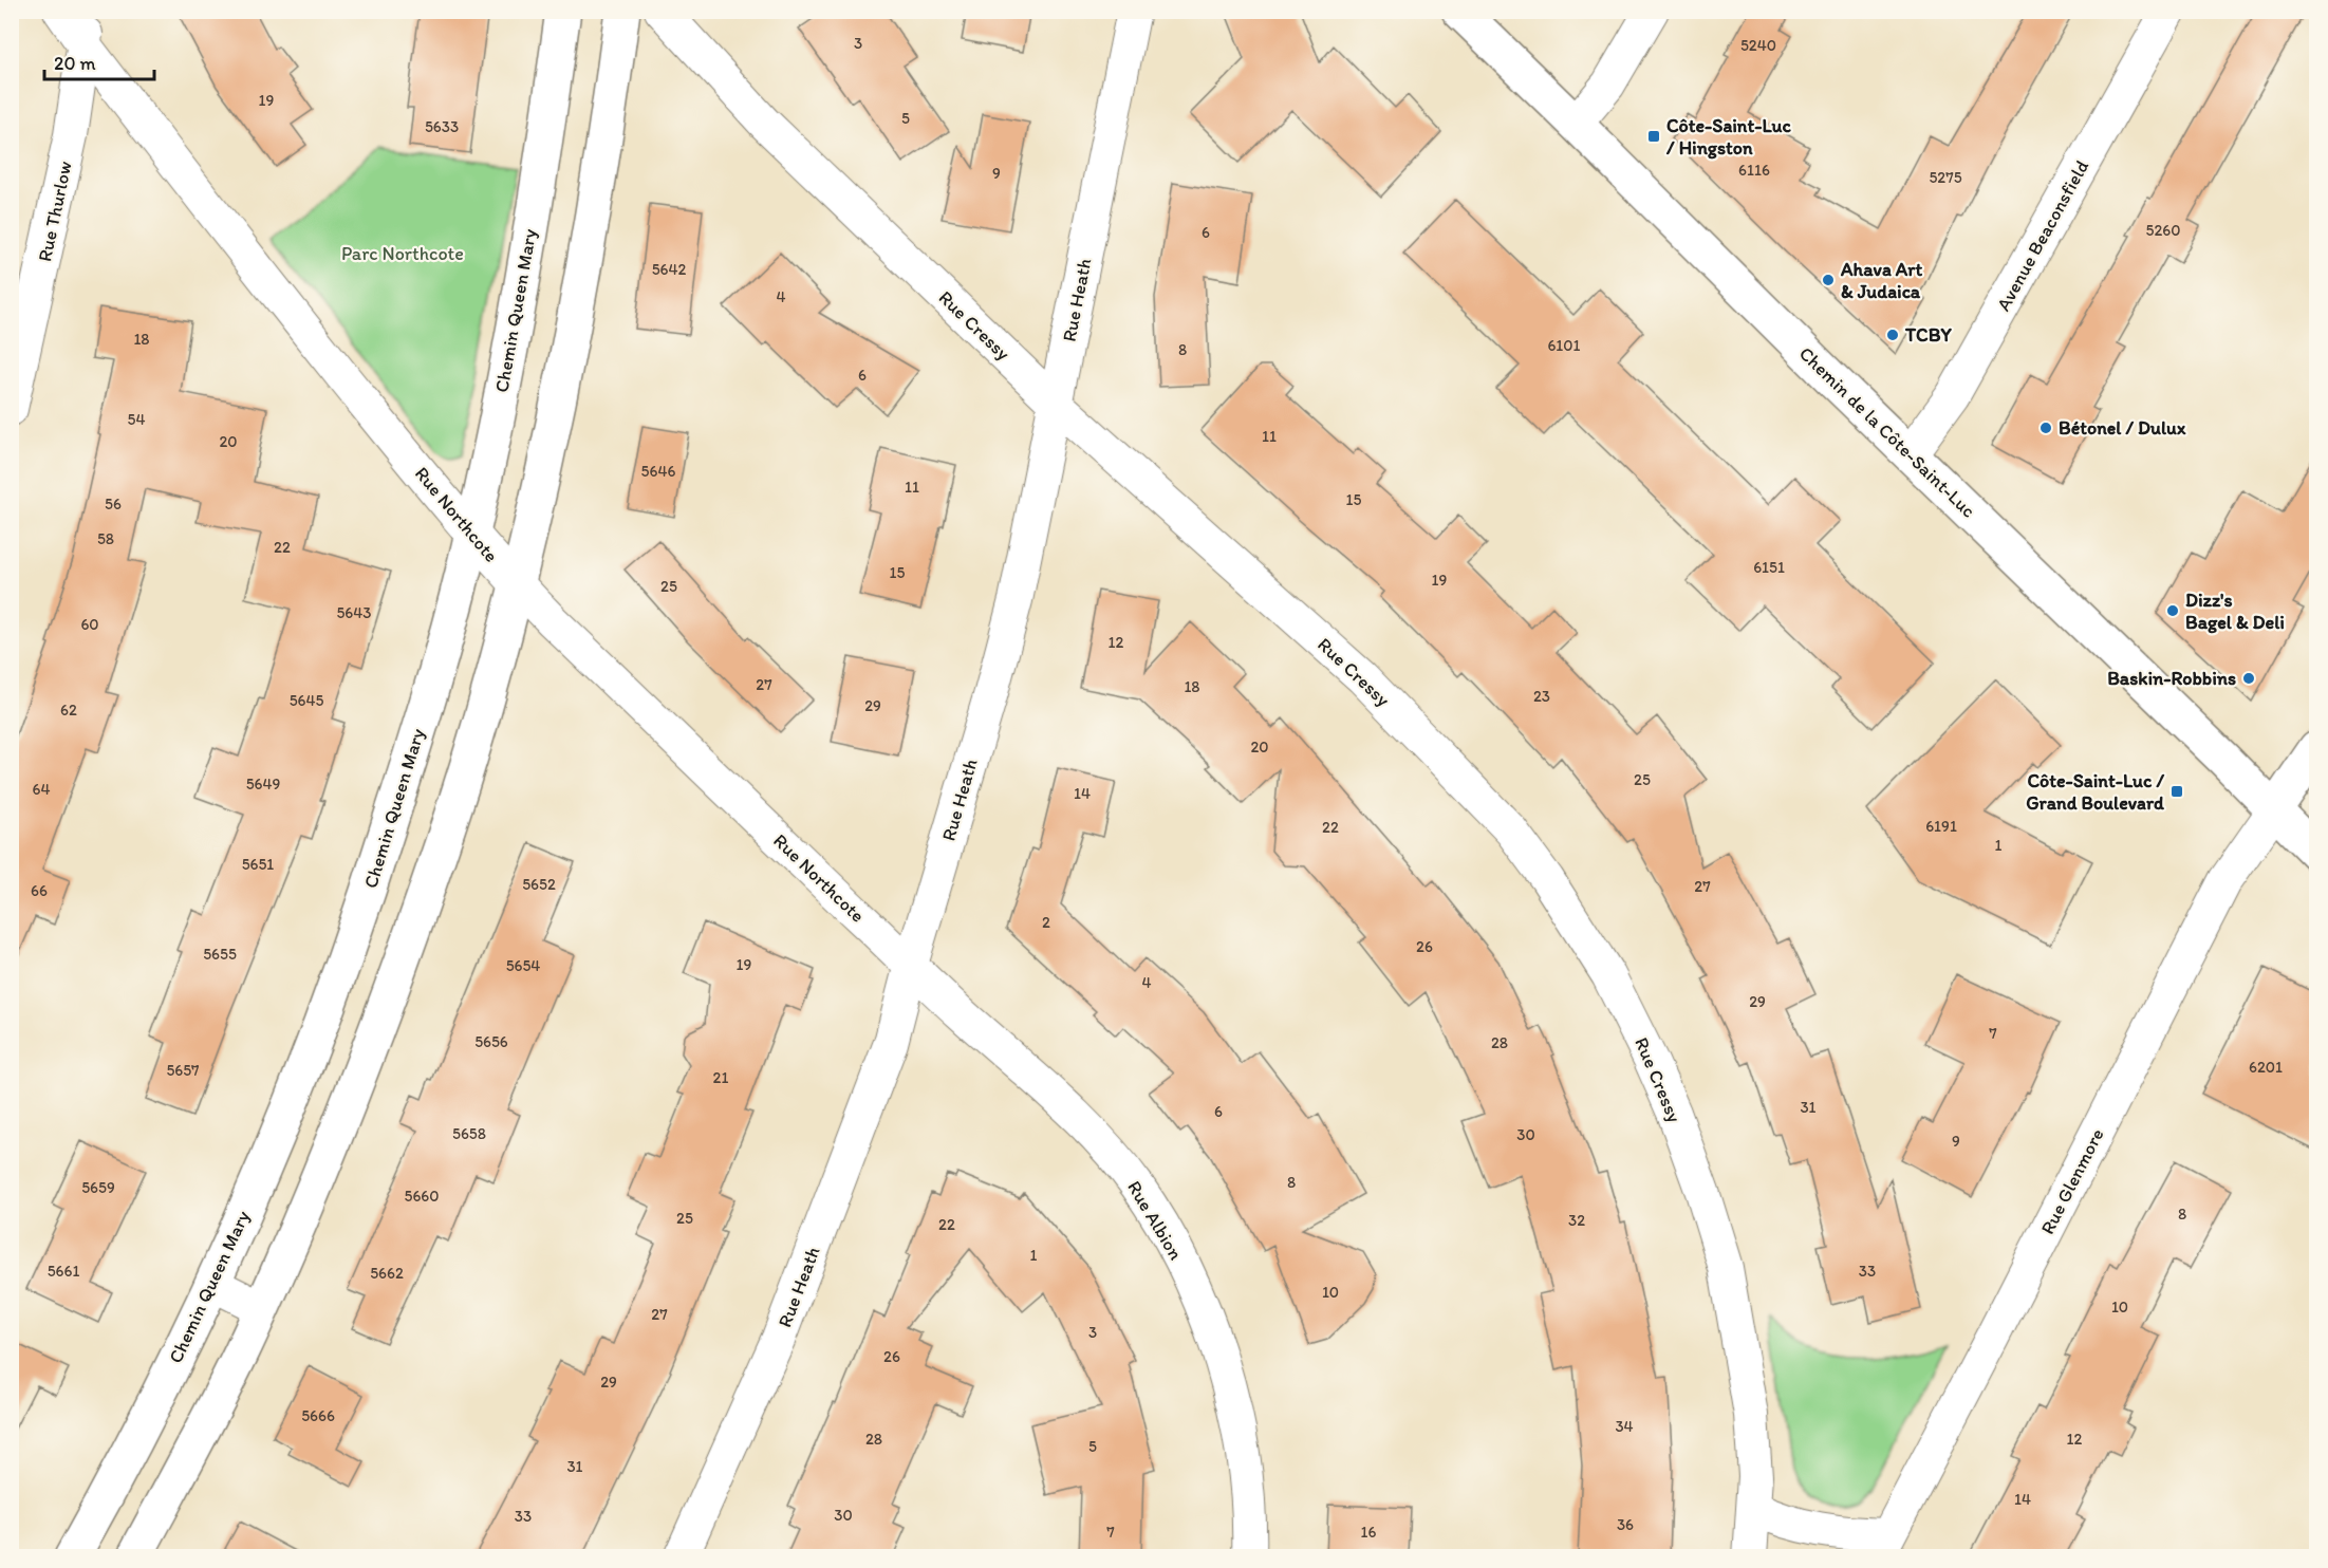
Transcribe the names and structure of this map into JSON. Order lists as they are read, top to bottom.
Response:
{
  "streets": {
    "street": [
      "Rue Thurlow",
      "Avenue Beaconsfield",
      "Rue Heath",
      "Chemin Queen Mary",
      "Rue Cressy",
      "Chemin de la Côte-Saint-Luc",
      "Rue Northcote",
      "Rue Glenmore",
      "Rue Albion"
    ]
  },
  "crossings": [
    ["Rue Thurlow", "Rue Northcote"],
    ["Avenue Beaconsfield", "Chemin de la Côte-Saint-Luc"],
    ["Rue Heath", "Rue Cressy"],
    ["Rue Heath", "Rue Northcote"],
    ["Rue Heath", "Rue Albion"],
    ["Chemin Queen Mary", "Rue Northcote"],
    ["Chemin de la Côte-Saint-Luc", "Rue Glenmore"],
    ["Rue Northcote", "Rue Albion"]
  ],
  "parks": ["Parc Northcote"],
  "places": {
    "transit": ["Côte-Saint-Luc / Hingston", "Côte-Saint-Luc / Grand Boulevard"],
    "other": [
      "Ahava Art & Judaica",
      "TCBY",
      "Bétonel / Dulux",
      "Dizz's Bagel & Deli",
      "Baskin-Robbins"
    ]
  },
  "house_numbers": [
    "3",
    "5240",
    "19",
    "5",
    "5633",
    "6116",
    "9",
    "5275",
    "5260",
    "6",
    "5642",
    "4",
    "18",
    "6101",
    "8",
    "6",
    "54",
    "11",
    "20",
    "5646",
    "11",
    "15",
    "56",
    "58",
    "22",
    "6151",
    "15",
    "19",
    "25",
    "5643",
    "60",
    "12",
    "27",
    "18",
    "23",
    "5645",
    "29",
    "62",
    "20",
    "25",
    "5649",
    "64",
    "14",
    "6191",
    "22",
    "1",
    "5651",
    "5652",
    "27",
    "66",
    "2",
    "26",
    "5655",
    "19",
    "5654",
    "4",
    "29",
    "7",
    "5656",
    "28",
    "6201",
    "5657",
    "21",
    "31",
    "6",
    "5658",
    "30",
    "9",
    "8",
    "5659",
    "5660",
    "8",
    "25",
    "32",
    "22",
    "1",
    "5661",
    "33",
    "5662",
    "10",
    "10",
    "27",
    "3",
    "26",
    "29",
    "5666",
    "34",
    "28",
    "12",
    "5",
    "31",
    "14",
    "30",
    "33",
    "36",
    "7",
    "16"
  ],
  "scale_bar": "20 m"
}
